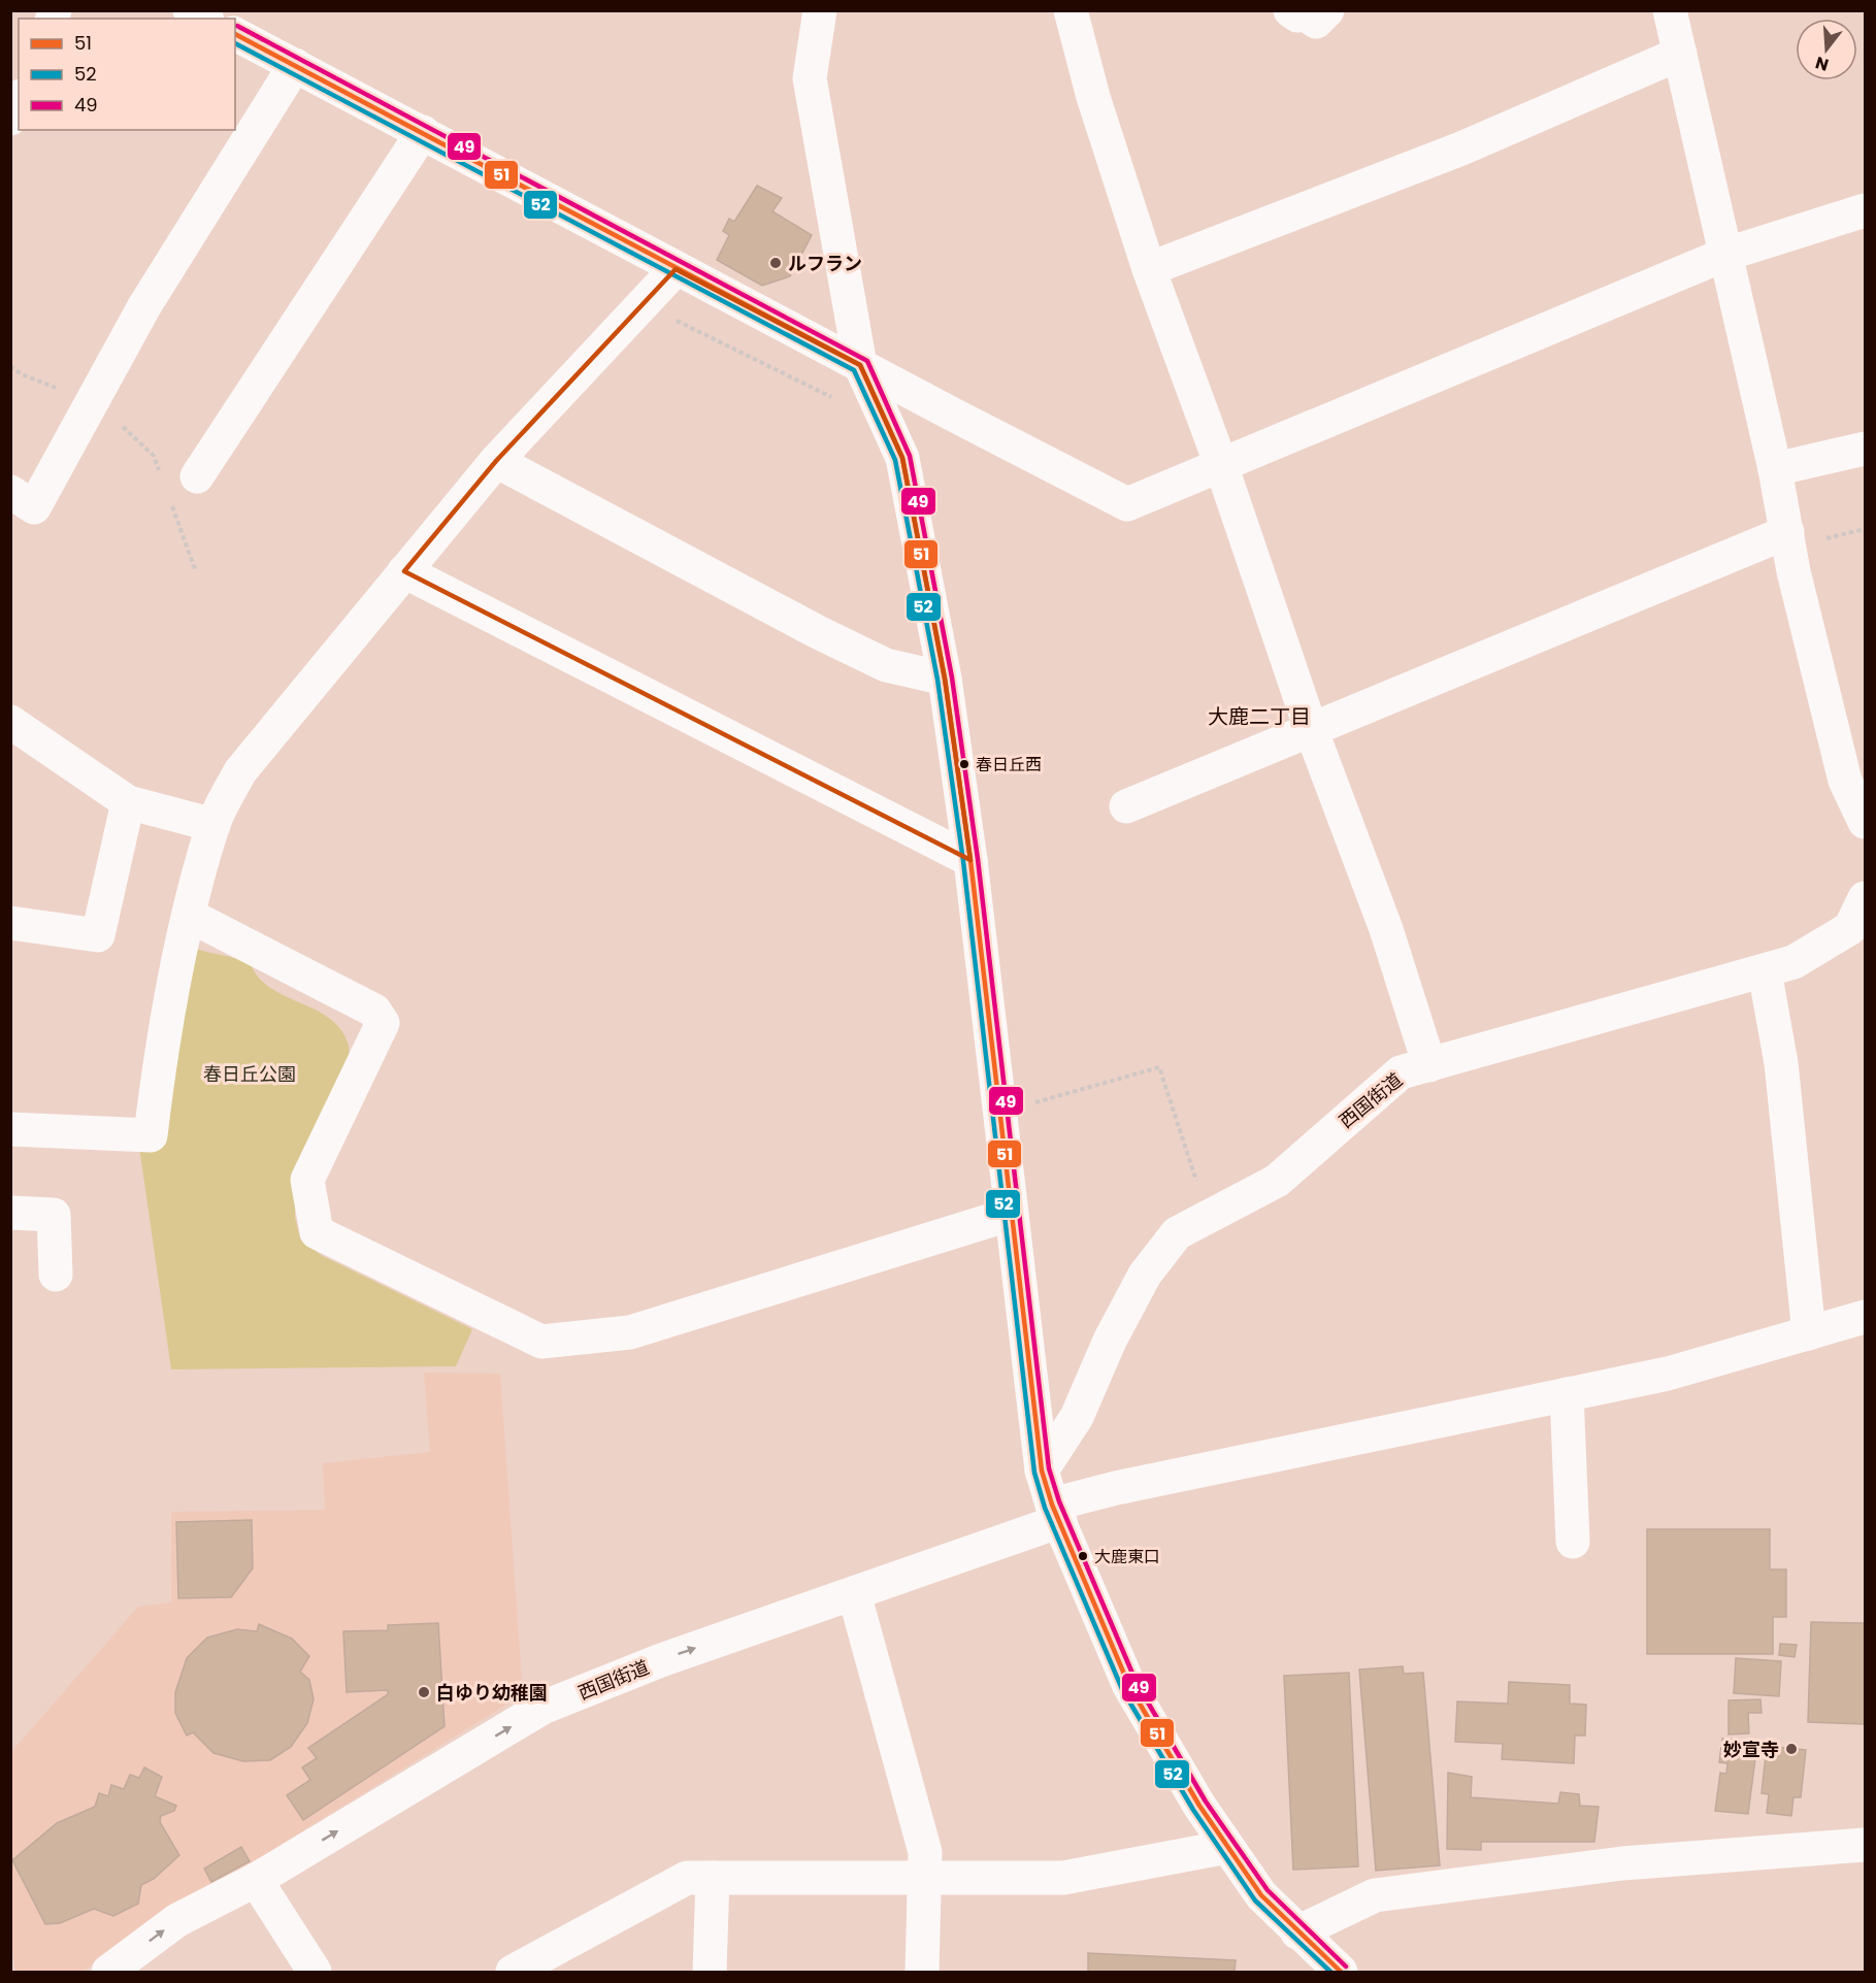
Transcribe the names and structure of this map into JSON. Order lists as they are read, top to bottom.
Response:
{
  "streets": {
    "street": ["西国街道"]
  },
  "districts": ["大鹿二丁目"],
  "parks": ["春日丘公園"],
  "places": [
    "ルフラン",
    "春日丘西",
    "大鹿東口",
    "白ゆり幼稚園",
    "妙宣寺"
  ],
  "lines": ["transit line 49", "transit line 51", "transit line 52"],
  "legend": ["51", "52", "49"],
  "north": "bottom"
}
